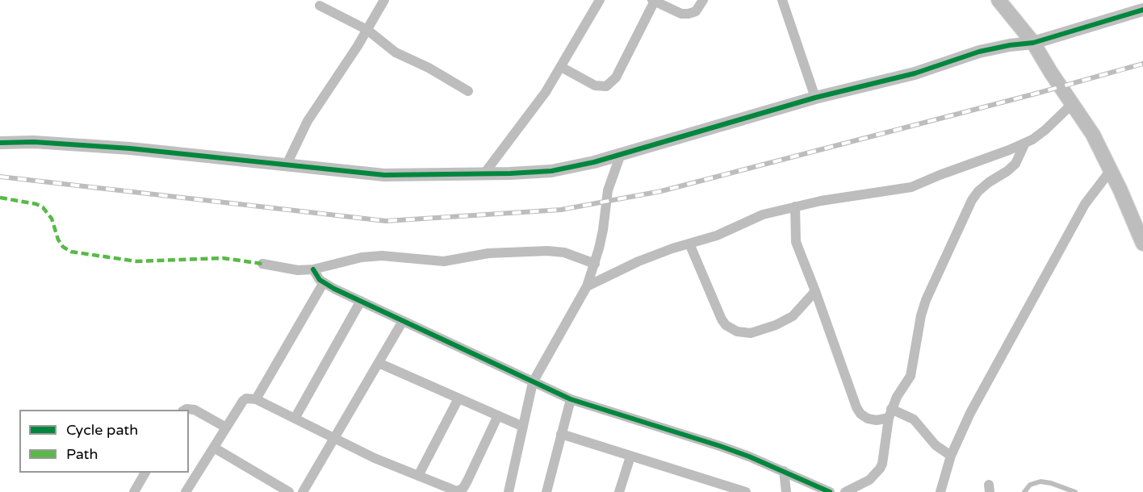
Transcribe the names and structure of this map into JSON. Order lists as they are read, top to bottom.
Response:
{
  "legend": ["Cycle path", "Path"]
}
